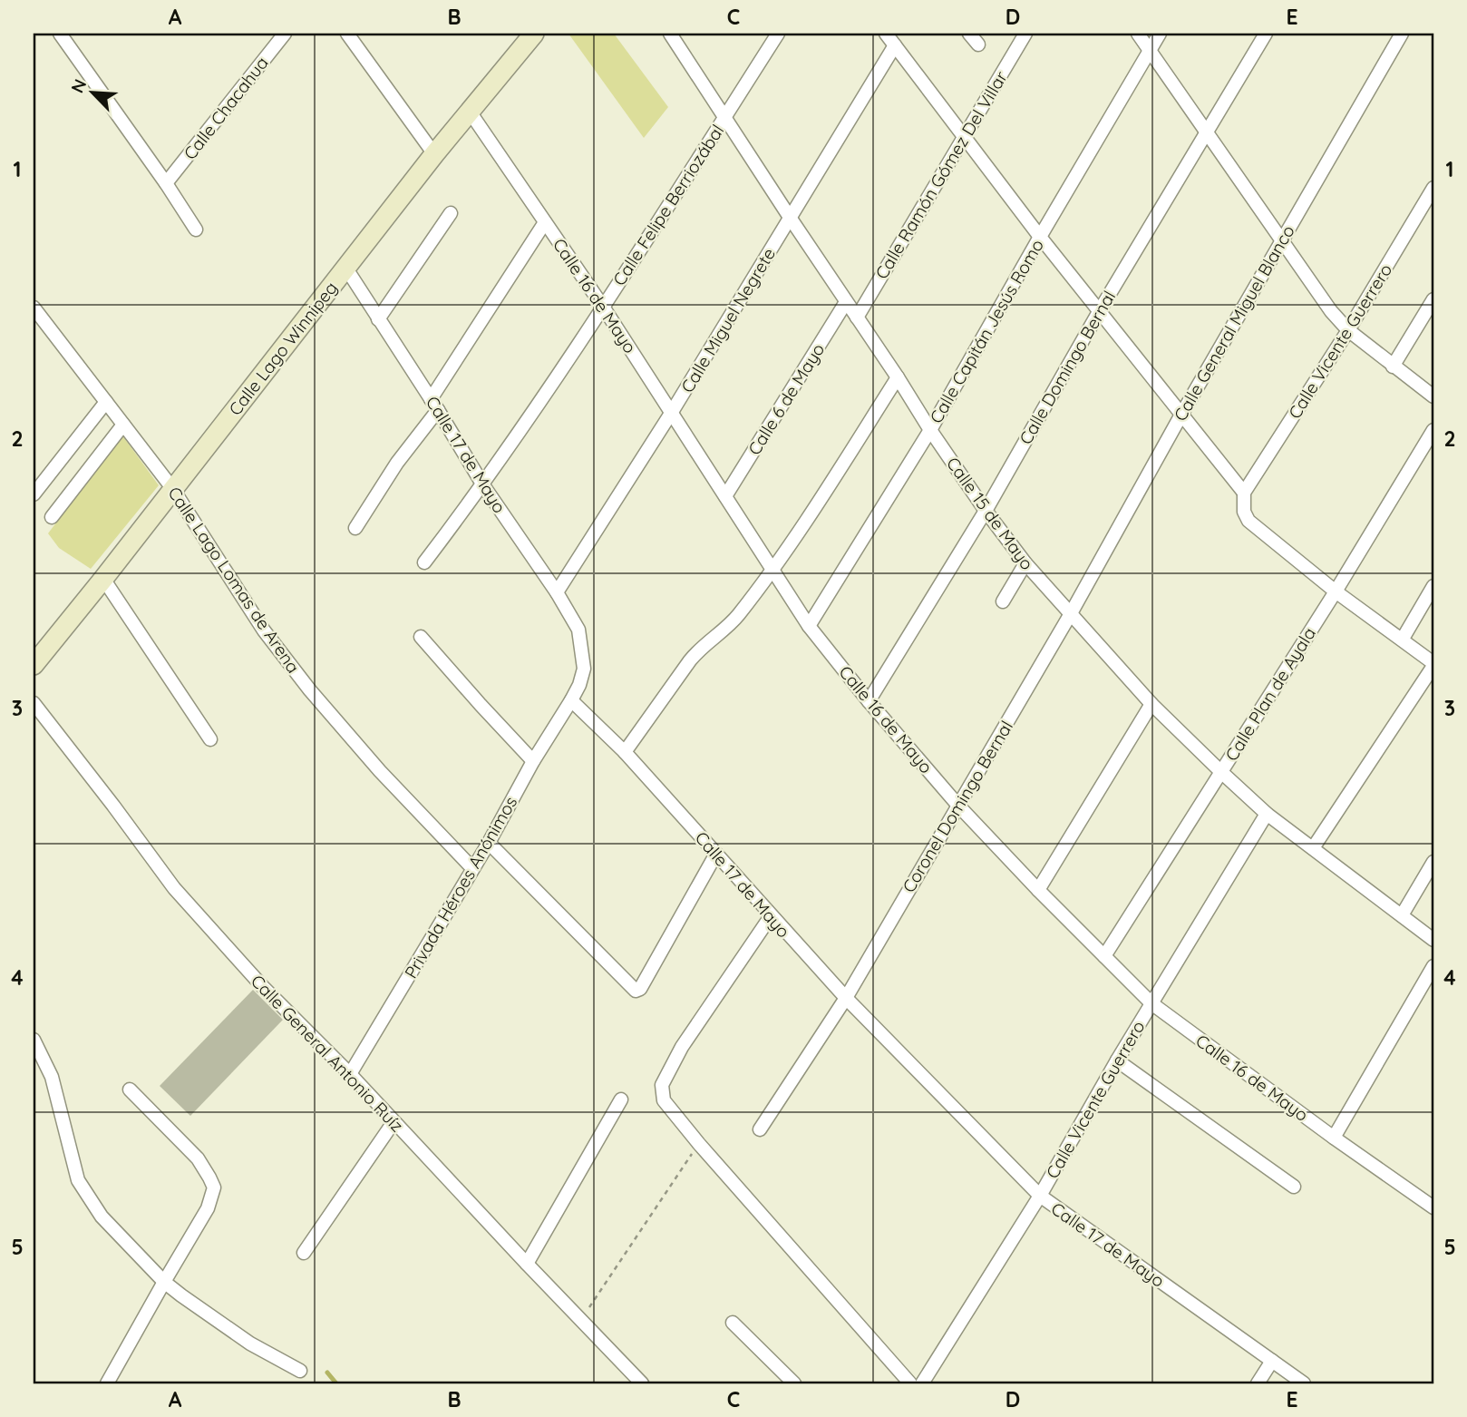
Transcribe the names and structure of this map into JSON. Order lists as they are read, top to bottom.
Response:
{
  "streets": {
    "main road": ["Calle Lago Winnipeg"],
    "street": [
      "Calle Chacahua",
      "Calle Ramón Gómez Del Villar",
      "Calle Felipe Berriozábal",
      "Calle 16 de Mayo",
      "Calle Miguel Negrete",
      "Calle General Miguel Blanco",
      "Calle Capitán Jesús Romo",
      "Calle Vicente Guerrero",
      "Calle Domingo Bernal",
      "Calle 6 de Mayo",
      "Calle 17 de Mayo",
      "Calle 15 de Mayo",
      "Calle Lago Lomas de Arena",
      "Calle Plan de Ayala",
      "Coronel Domingo Bernal",
      "Privada Héroes Anónimos",
      "Calle General Antonio Ruíz"
    ]
  },
  "crossings": [
    ["Calle Ramón Gómez Del Villar", "Calle 15 de Mayo"],
    ["Calle Felipe Berriozábal", "Calle 16 de Mayo"],
    ["Calle Felipe Berriozábal", "Calle 17 de Mayo"],
    ["Calle Felipe Berriozábal", "Calle 15 de Mayo"],
    ["Calle 16 de Mayo", "Calle Miguel Negrete"],
    ["Calle 16 de Mayo", "Calle Capitán Jesús Romo"],
    ["Calle 16 de Mayo", "Calle Vicente Guerrero"],
    ["Calle 16 de Mayo", "Calle Lago Winnipeg"],
    ["Calle 16 de Mayo", "Calle Domingo Bernal"],
    ["Calle 16 de Mayo", "Calle 6 de Mayo"],
    ["Calle 16 de Mayo", "Calle Plan de Ayala"],
    ["Calle 16 de Mayo", "Coronel Domingo Bernal"],
    ["Calle Miguel Negrete", "Calle 17 de Mayo"],
    ["Calle Miguel Negrete", "Calle 15 de Mayo"],
    ["Calle General Miguel Blanco", "Calle 15 de Mayo"],
    ["Calle General Miguel Blanco", "Coronel Domingo Bernal"],
    ["Calle Capitán Jesús Romo", "Calle 15 de Mayo"],
    ["Calle Vicente Guerrero", "Calle 17 de Mayo"],
    ["Calle Vicente Guerrero", "Calle 15 de Mayo"],
    ["Calle Lago Winnipeg", "Calle 17 de Mayo"],
    ["Calle Lago Winnipeg", "Calle Lago Lomas de Arena"],
    ["Calle Domingo Bernal", "Calle 15 de Mayo"],
    ["Calle 6 de Mayo", "Calle 15 de Mayo"],
    ["Calle 17 de Mayo", "Coronel Domingo Bernal"],
    ["Calle 17 de Mayo", "Privada Héroes Anónimos"],
    ["Calle 15 de Mayo", "Calle Plan de Ayala"],
    ["Calle 15 de Mayo", "Coronel Domingo Bernal"],
    ["Calle Lago Lomas de Arena", "Privada Héroes Anónimos"],
    ["Privada Héroes Anónimos", "Calle General Antonio Ruíz"]
  ],
  "north": "top left",
  "grid": {
    "columns": [
      "A",
      "B",
      "C",
      "D",
      "E"
    ],
    "rows": [
      "1",
      "2",
      "3",
      "4",
      "5"
    ]
  }
}
